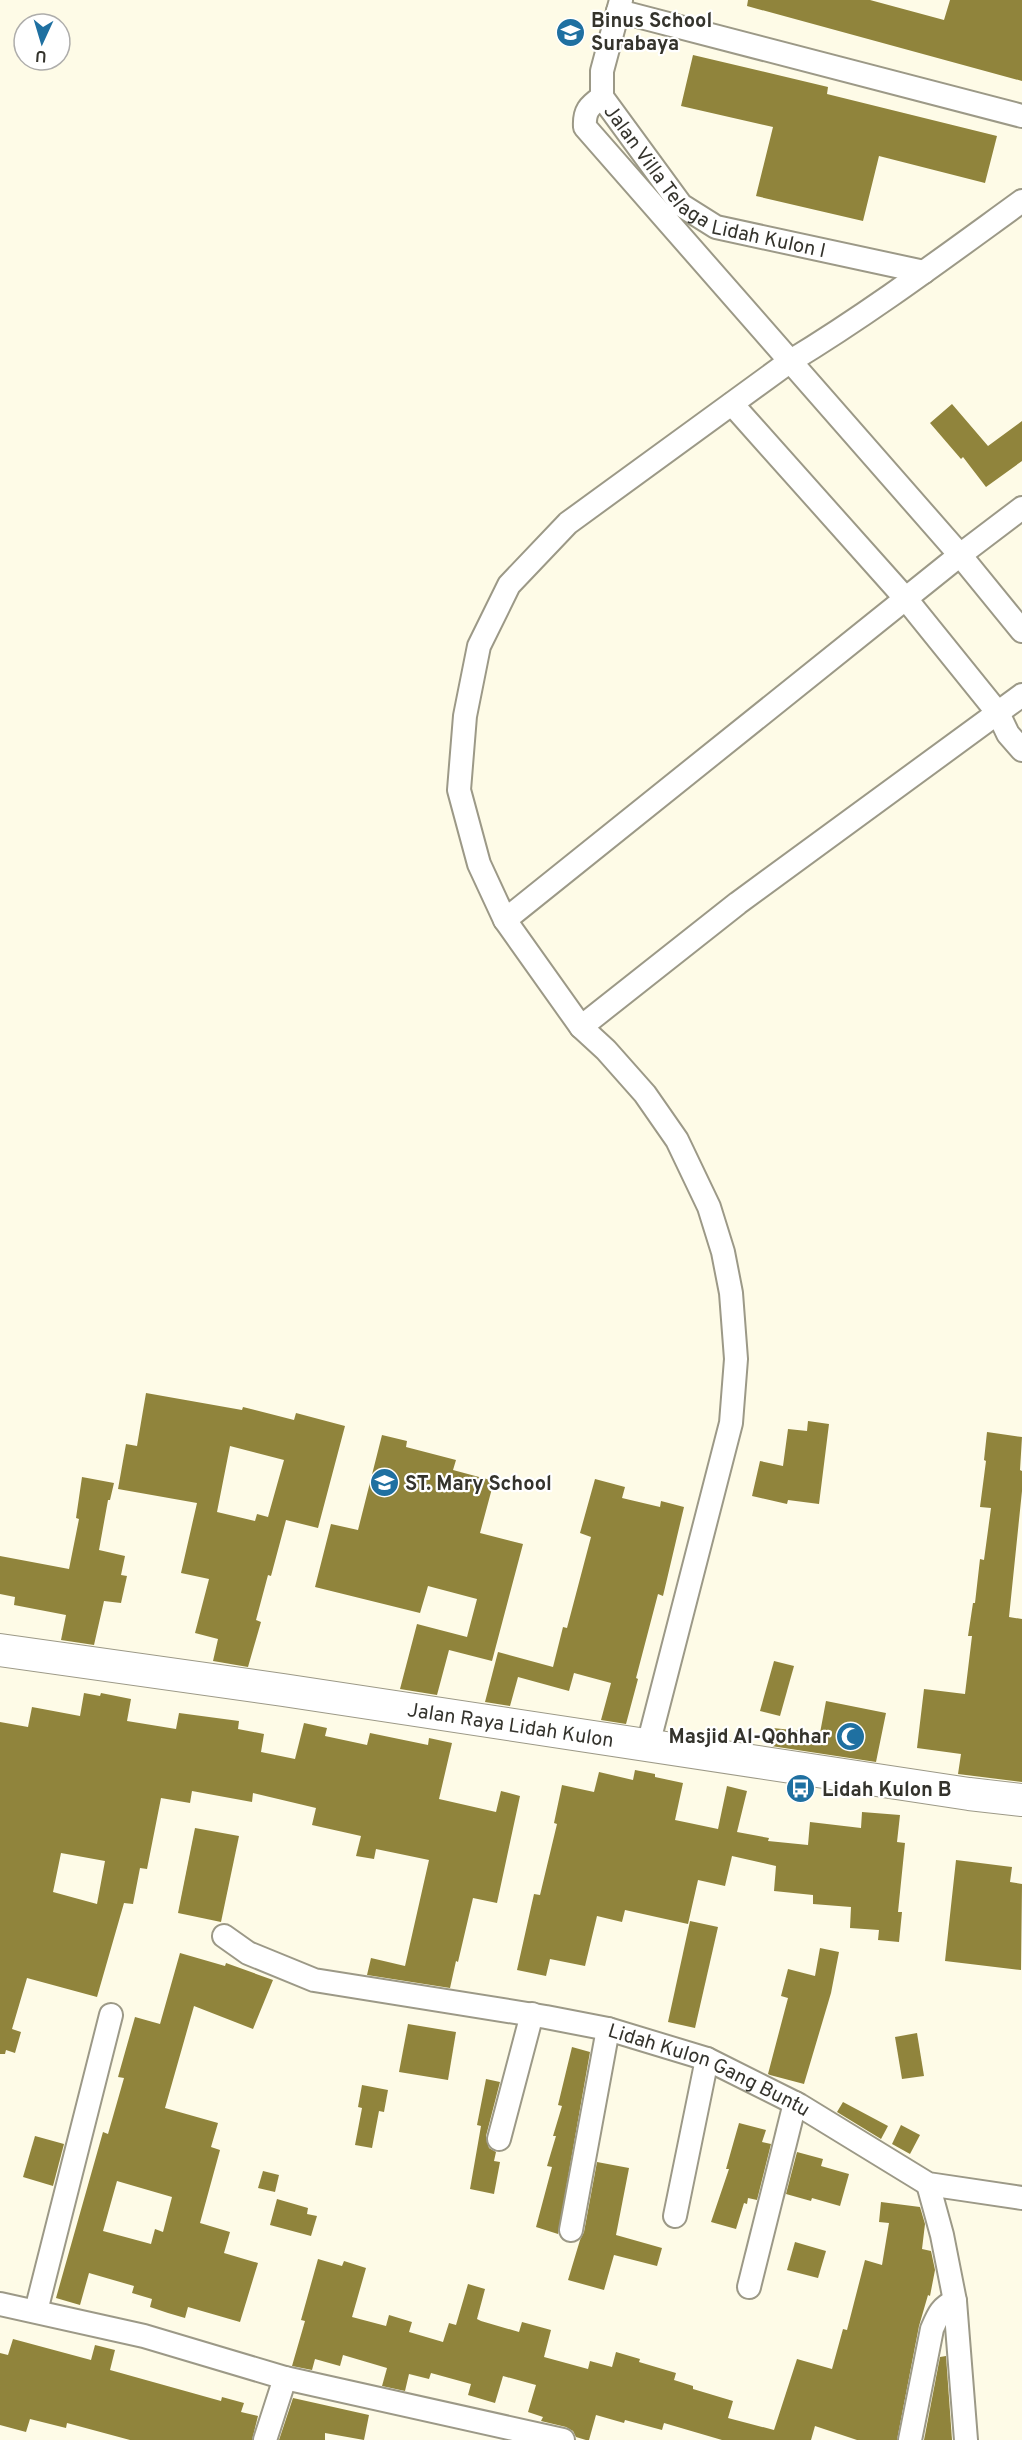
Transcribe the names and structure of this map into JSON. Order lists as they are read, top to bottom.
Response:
{
  "streets": {
    "main road": ["Jalan Raya Lidah Kulon"],
    "street": ["Jalan Villa Telaga Lidah Kulon I", "Lidah Kulon Gang Buntu"]
  },
  "places": {
    "school or university": ["Binus School Surabaya", "ST. Mary School"],
    "mosque": ["Masjid Al-Qohhar"],
    "bus stop": ["Lidah Kulon B"]
  },
  "north": "bottom"
}
